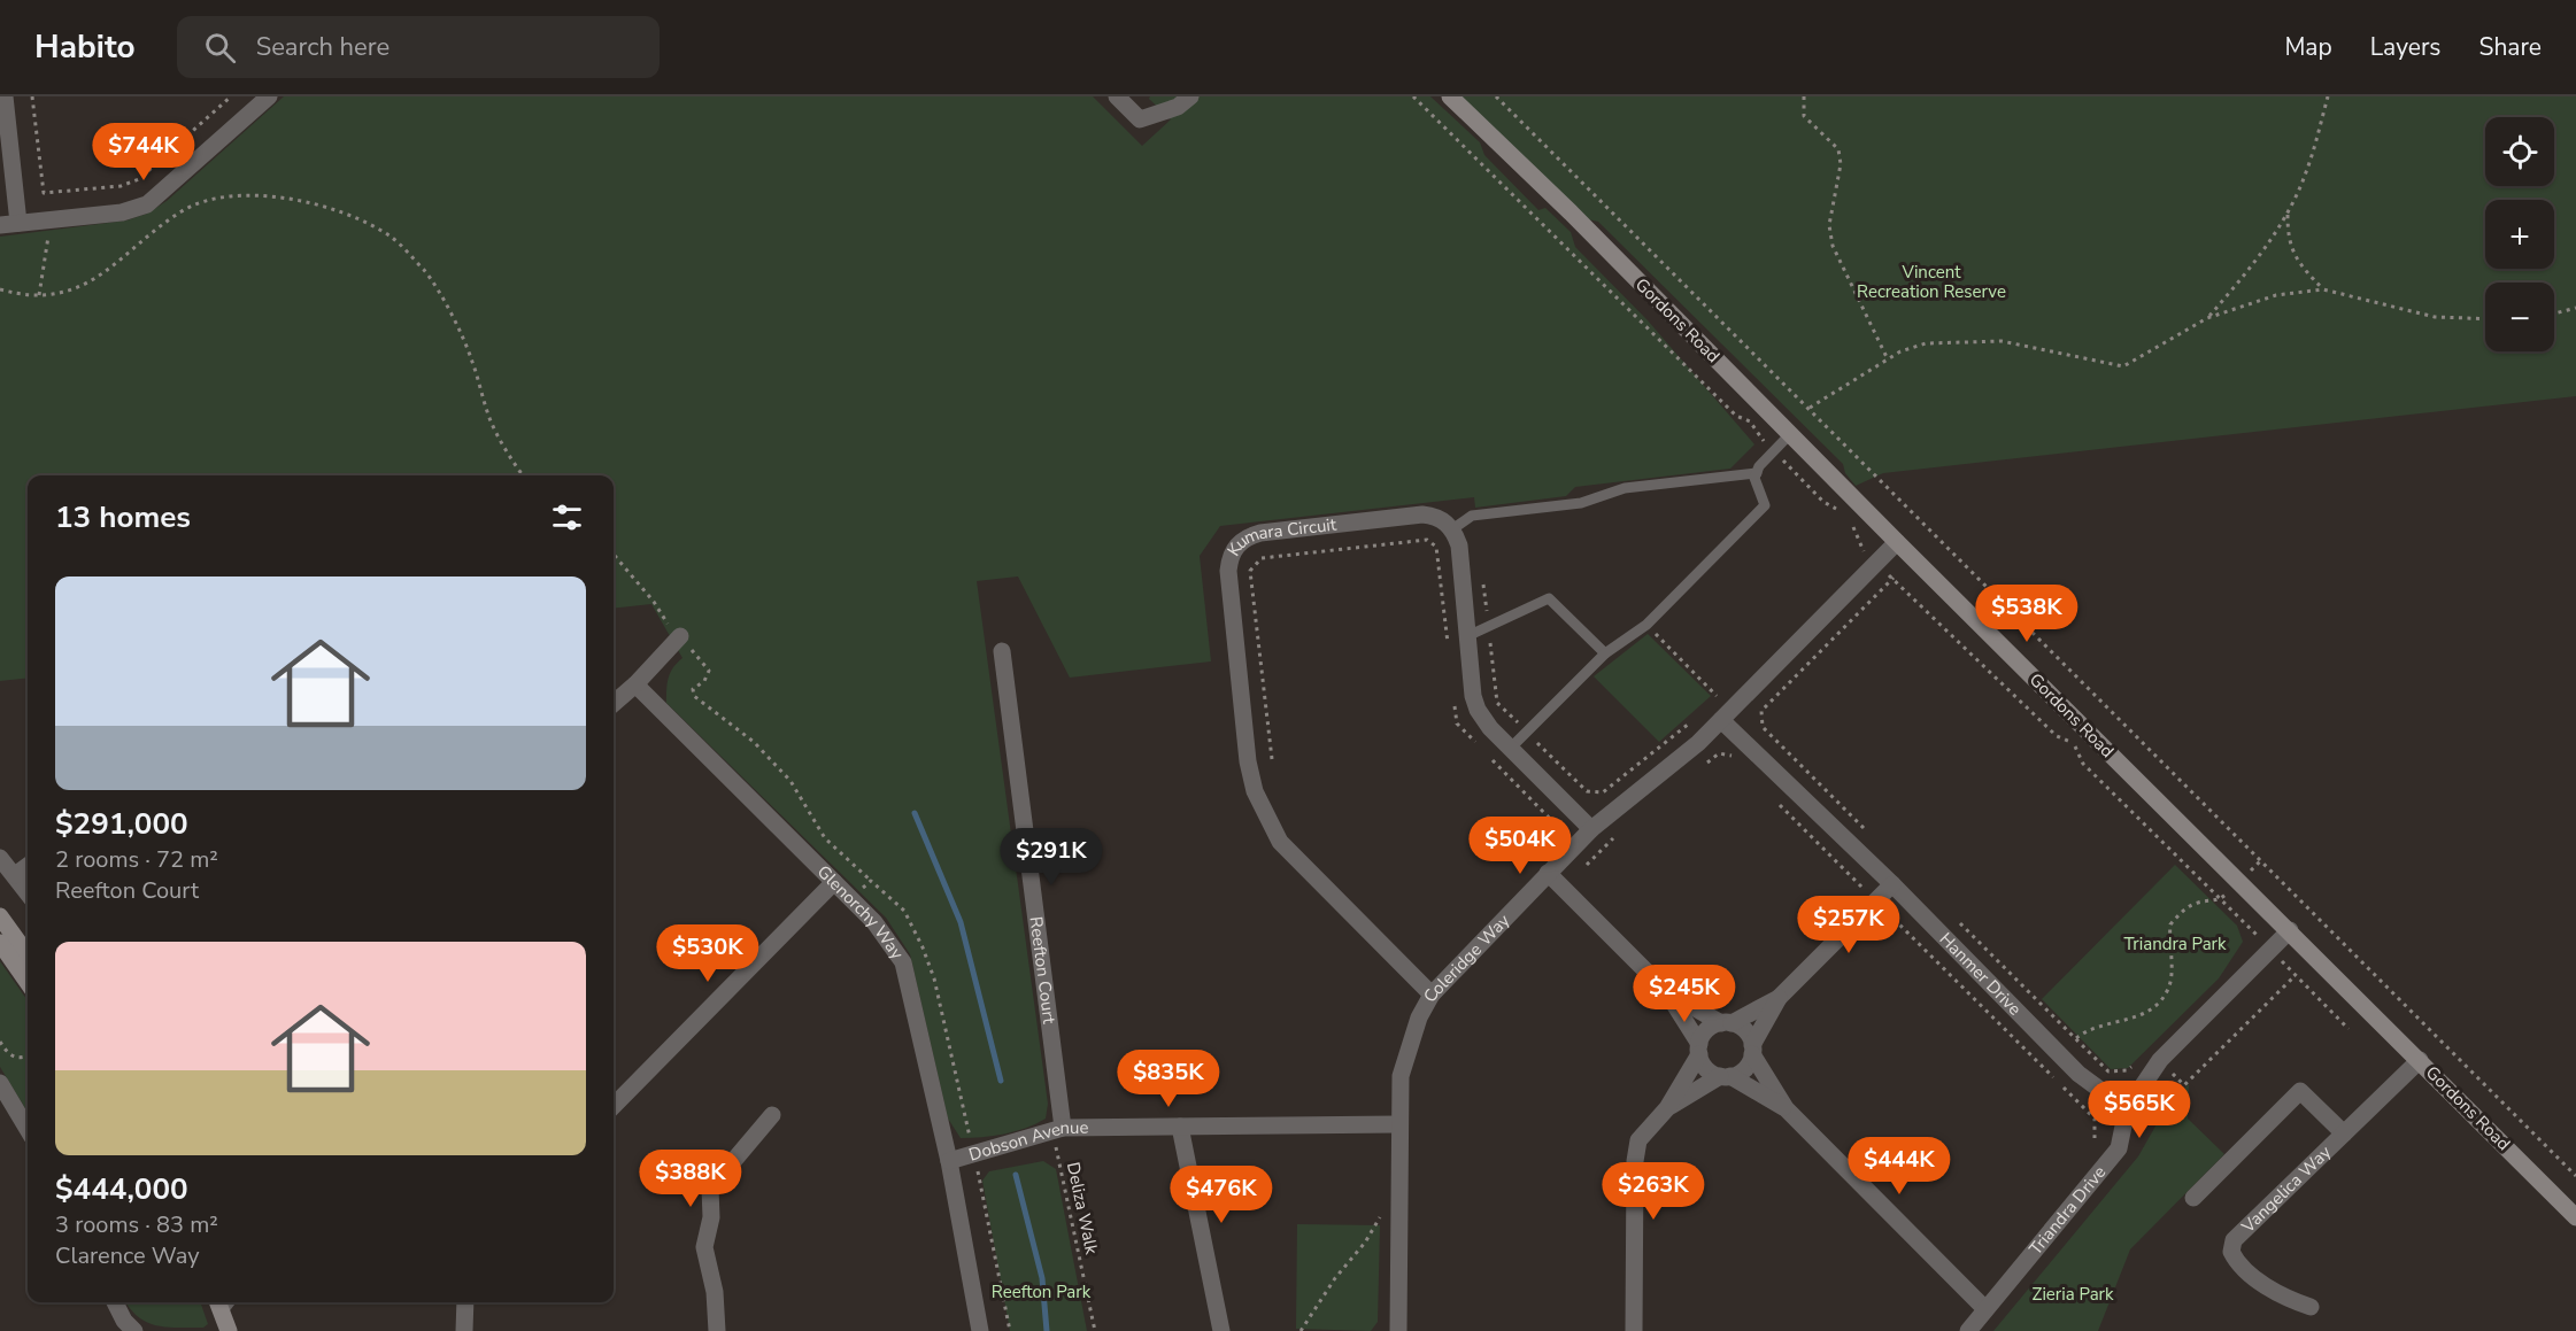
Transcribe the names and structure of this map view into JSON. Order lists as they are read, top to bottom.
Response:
{
  "streets": {
    "street": [
      "Gordons Road",
      "Kumara Circuit",
      "Glenorchy Way",
      "Coleridge Way",
      "Reefton Court",
      "Hanmer Drive",
      "Dobson Avenue",
      "Vangelica Way",
      "Triandra Drive"
    ],
    "path": ["Deliza Walk"]
  },
  "crossings": [
    ["Gordons Road", "Coleridge Way"],
    ["Gordons Road", "Vangelica Way"],
    ["Gordons Road", "Triandra Drive"],
    ["Kumara Circuit", "Coleridge Way"],
    ["Glenorchy Way", "Dobson Avenue"],
    ["Coleridge Way", "Hanmer Drive"],
    ["Coleridge Way", "Dobson Avenue"],
    ["Reefton Court", "Dobson Avenue"],
    ["Reefton Court", "Deliza Walk"],
    ["Hanmer Drive", "Triandra Drive"],
    ["Dobson Avenue", "Deliza Walk"]
  ],
  "parks": [
    "Vincent Recreation Reserve",
    "Triandra Park",
    "Reefton Park",
    "Zieria Park"
  ],
  "page": {
    "header": "Habito",
    "search": "Search here",
    "nav": ["Map", "Layers", "Share"],
    "map_buttons": ["+", "−"],
    "price": [
      "$744K",
      "$538K",
      "$504K",
      "$291K",
      "$257K",
      "$530K",
      "$245K",
      "$835K",
      "$565K",
      "$444K",
      "$388K",
      "$263K",
      "$476K"
    ],
    "heading": "13 homes",
    "list": [
      {
        "name": "$291,000",
        "note": "2 rooms · 72 m² · Reefton Court"
      },
      {
        "name": "$444,000",
        "note": "3 rooms · 83 m² · Clarence Way"
      }
    ]
  }
}
